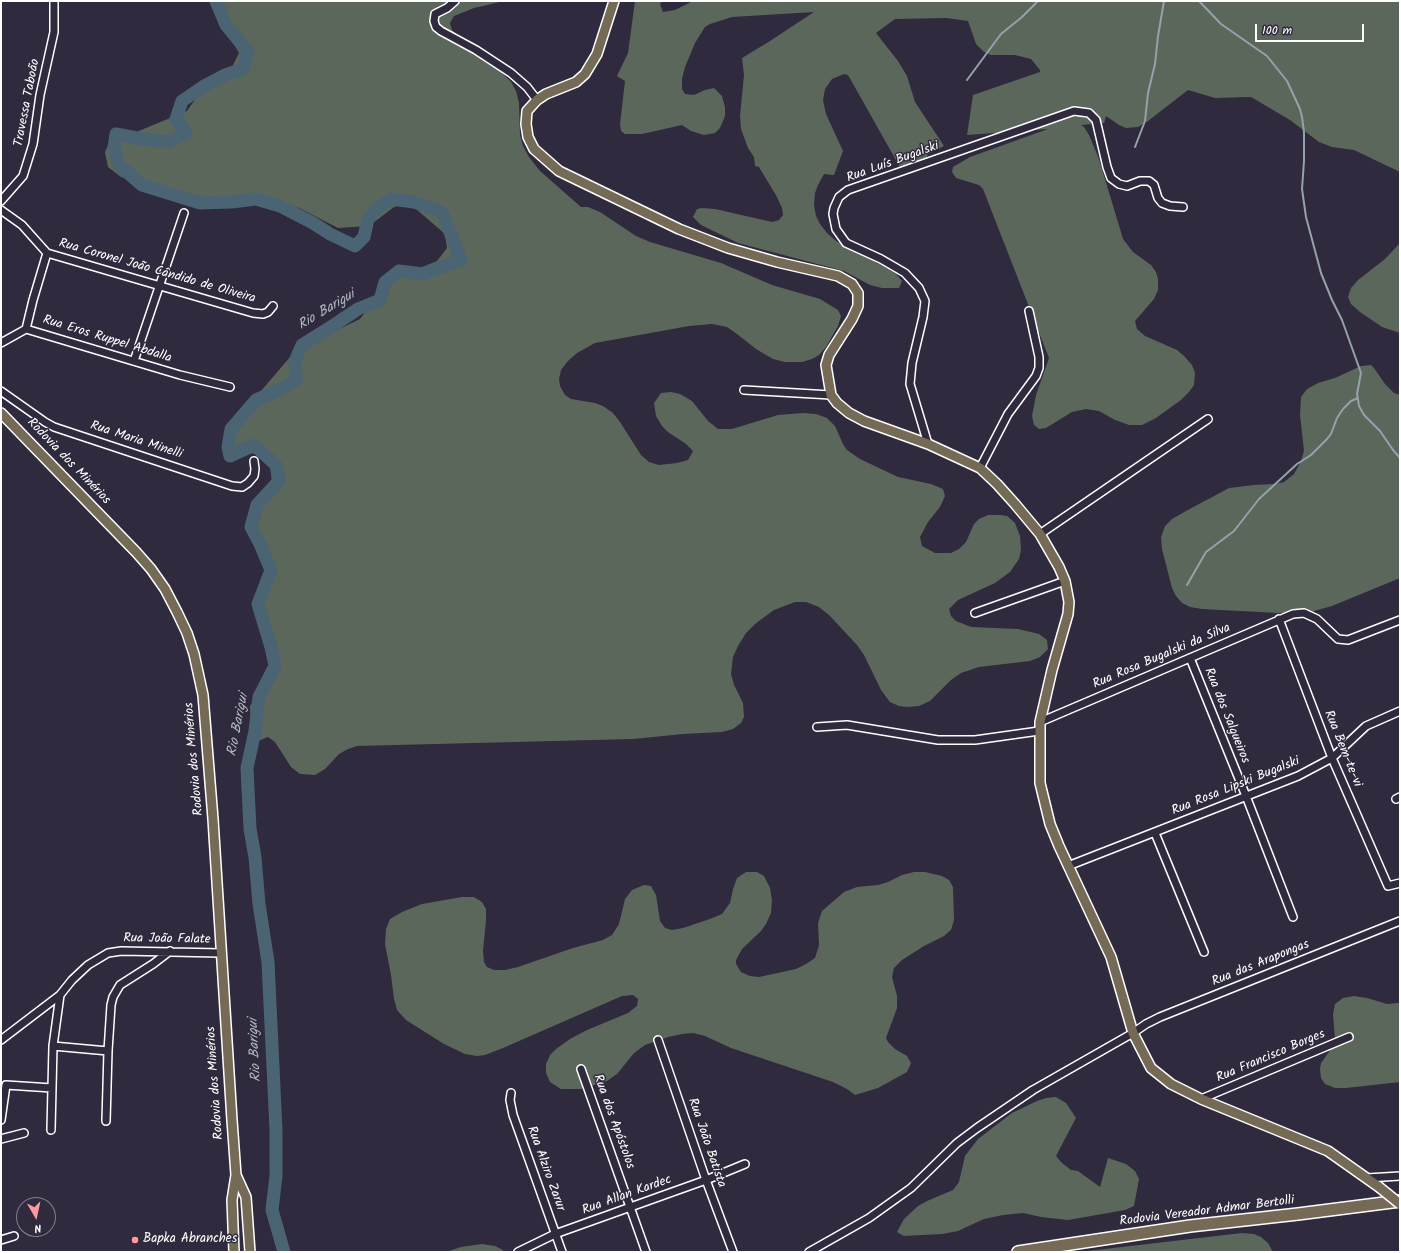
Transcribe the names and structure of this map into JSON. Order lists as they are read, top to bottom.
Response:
{
  "streets": {
    "highway": ["Rodovia Vereador Admar Bertolli"],
    "main road": ["Rodovia dos Minérios"],
    "street": [
      "Travessa Taboão",
      "Rua Luís Bugalski",
      "Rua Coronel João Cândido de Oliveira",
      "Rua Eros Ruppel Abdalla",
      "Rua Maria Minelli",
      "Rua Rosa Bugalski da Silva",
      "Rua dos Salgueiros",
      "Rua Bem-te-vi",
      "Rua Rosa Lipski Bugalski",
      "Rua João Falate",
      "Rua das Arapongas",
      "Rua Francisco Borges",
      "Rua dos Apóstolos",
      "Rua João Batista",
      "Rua Alziro Zarur",
      "Rua Allan Kardec"
    ]
  },
  "crossings": [
    ["Rodovia dos Minérios", "Rua João Falate"],
    ["Rua Rosa Bugalski da Silva", "Rua dos Salgueiros"],
    ["Rua Rosa Bugalski da Silva", "Rua Bem-te-vi"],
    ["Rua dos Salgueiros", "Rua Rosa Lipski Bugalski"],
    ["Rua Bem-te-vi", "Rua Rosa Lipski Bugalski"],
    ["Rua dos Apóstolos", "Rua Allan Kardec"],
    ["Rua João Batista", "Rua Allan Kardec"],
    ["Rua Alziro Zarur", "Rua Allan Kardec"]
  ],
  "water": ["Rio Barigui"],
  "places": ["Bapka Abranches"],
  "scale_bar": "100 m",
  "north": "bottom"
}
